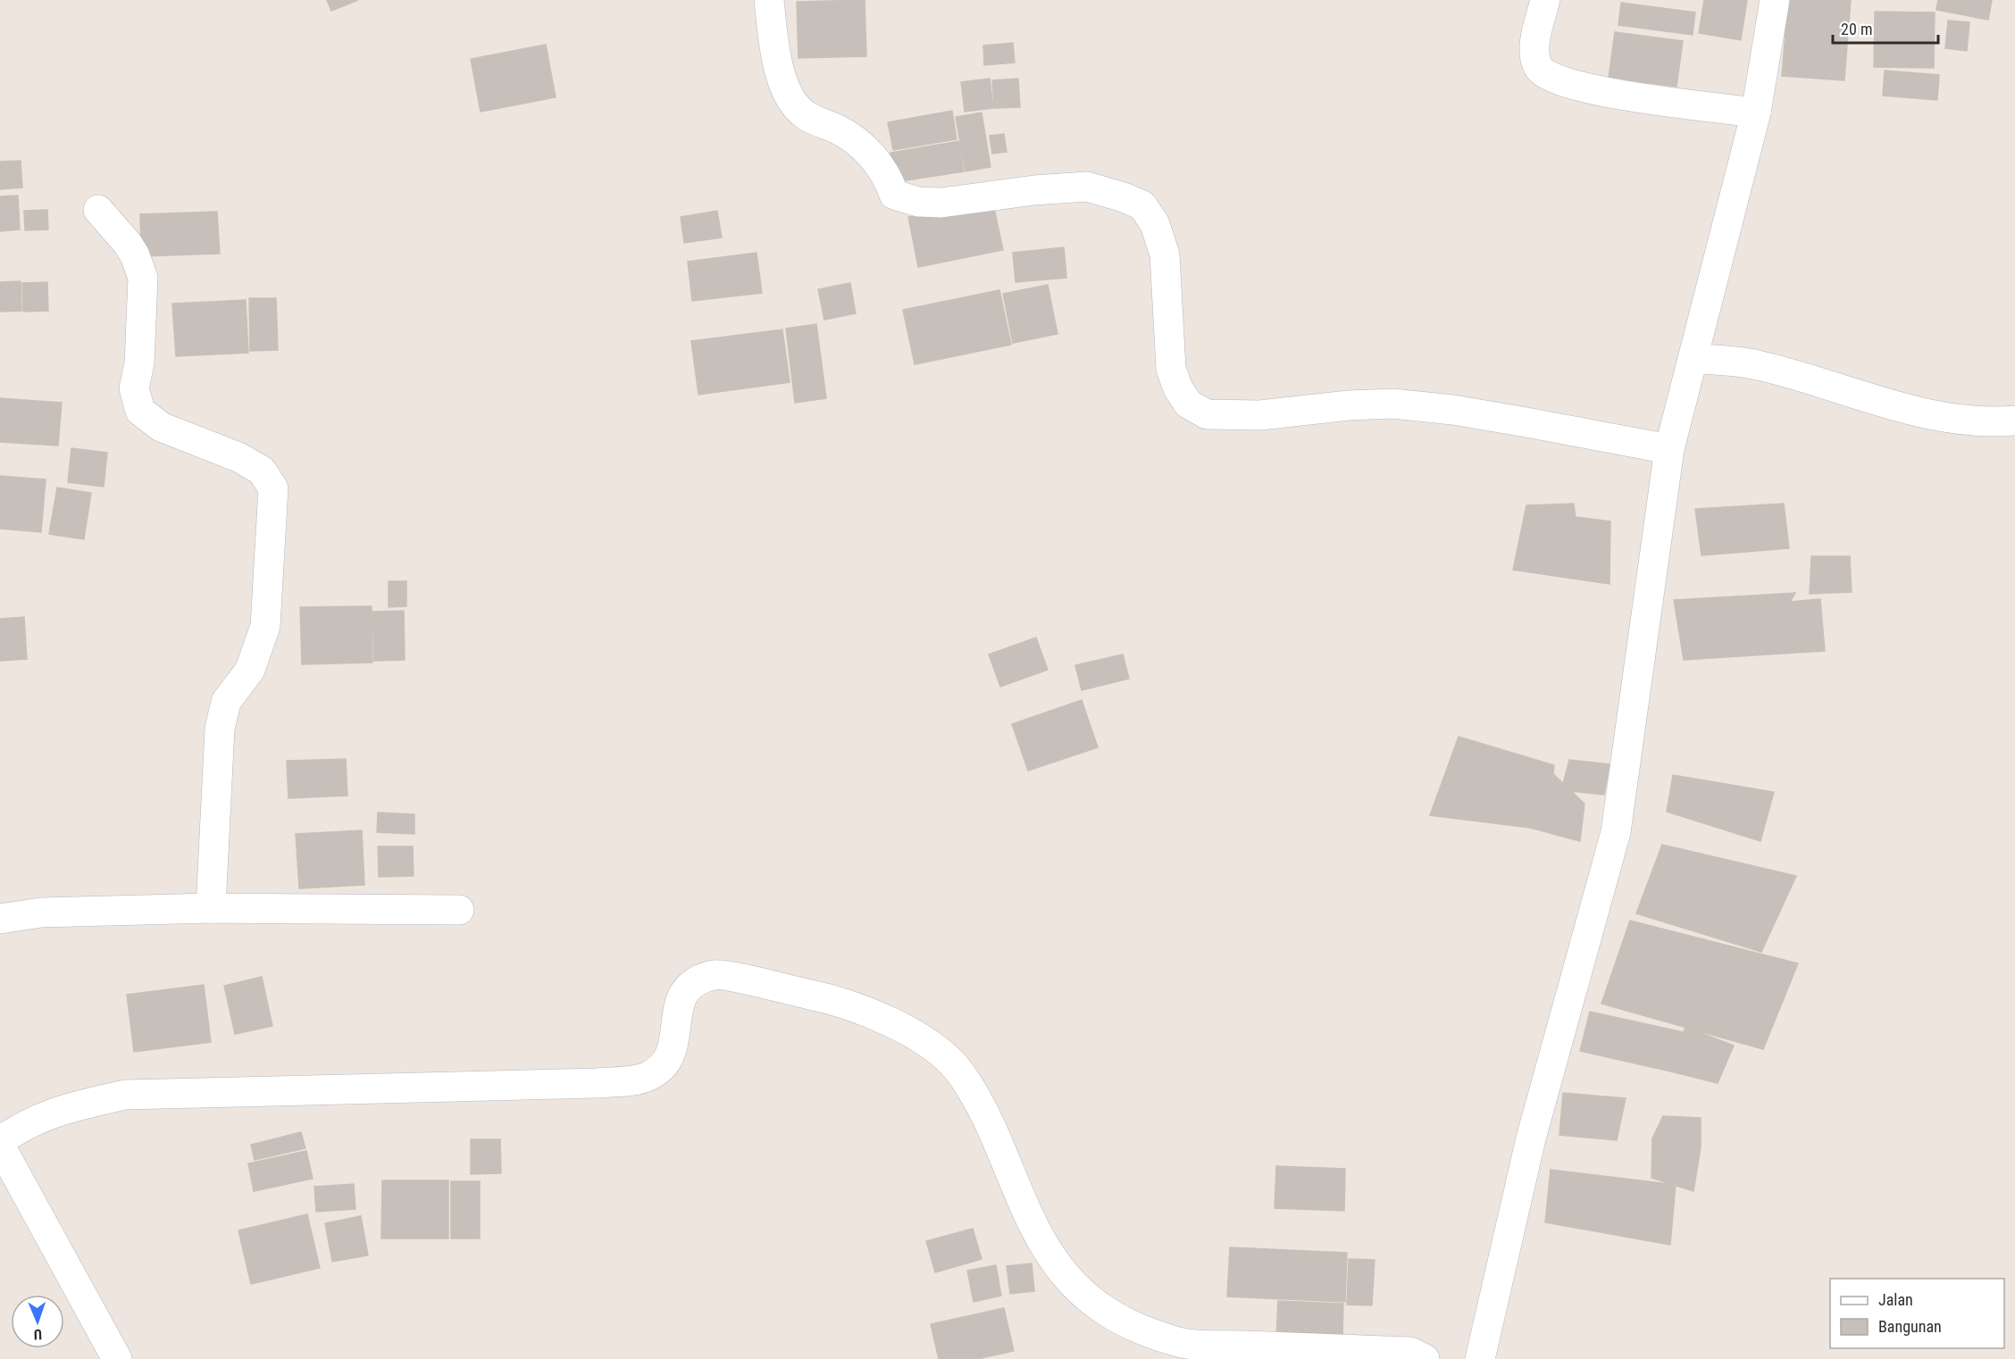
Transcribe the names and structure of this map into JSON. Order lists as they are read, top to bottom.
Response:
{
  "legend": ["Jalan", "Bangunan"],
  "scale_bar": "20 m",
  "north": "bottom"
}
